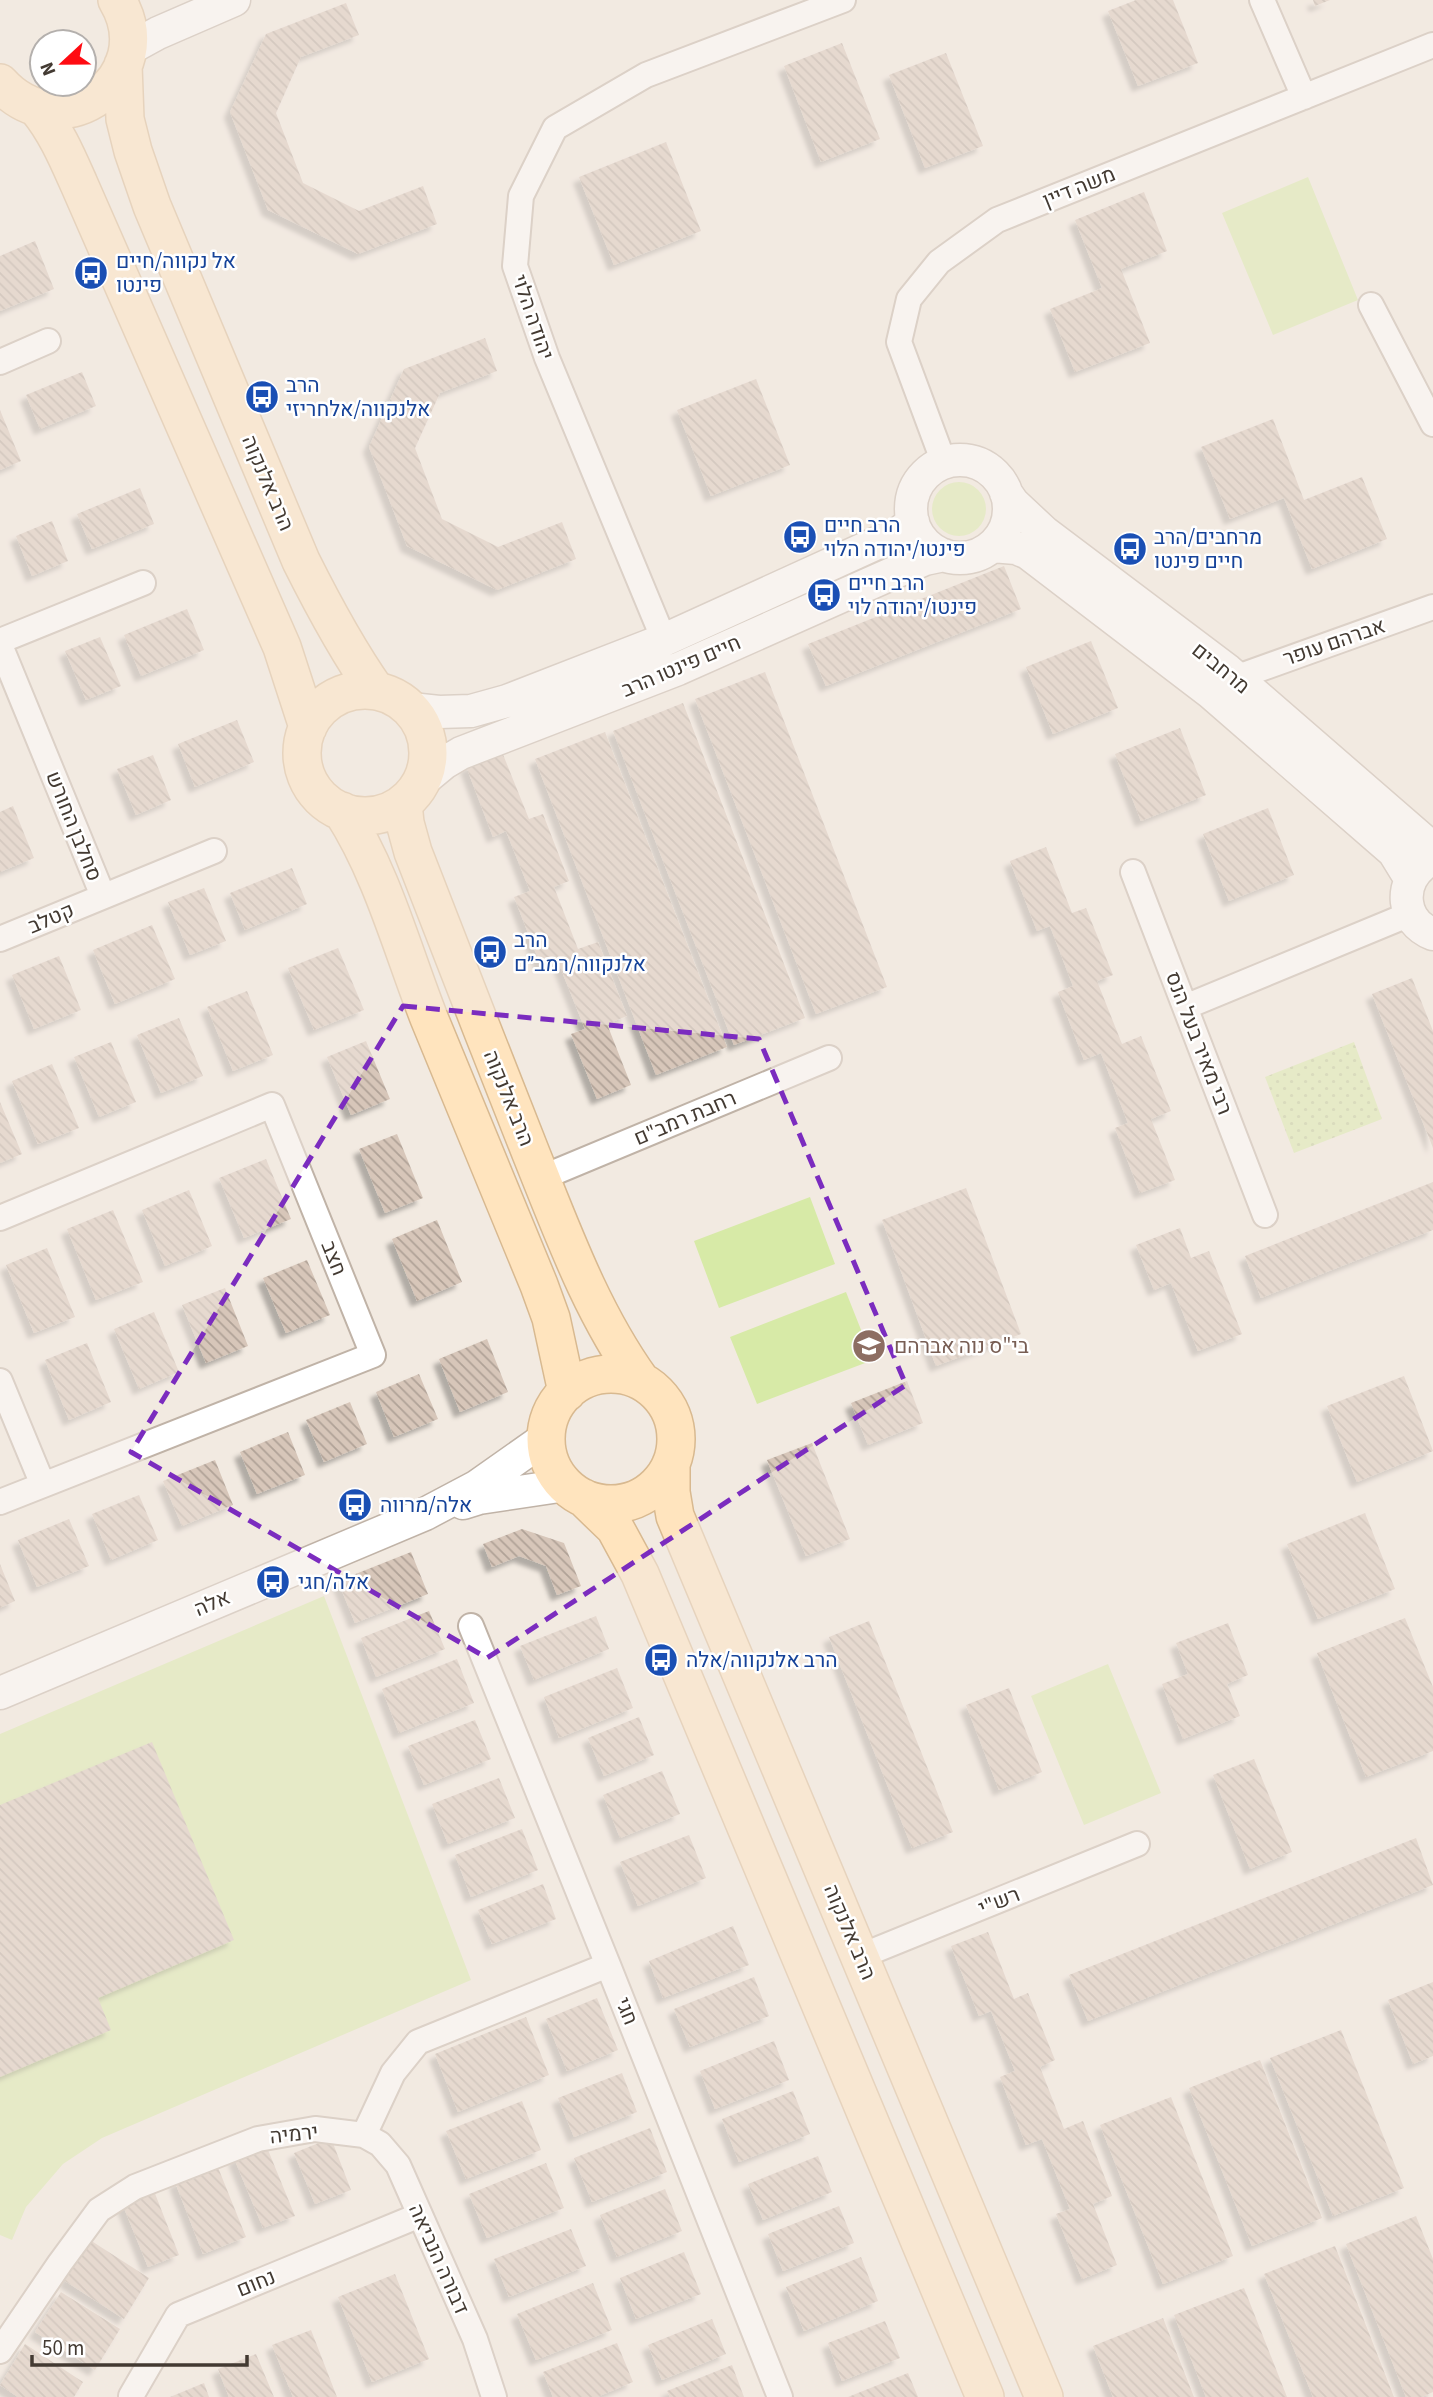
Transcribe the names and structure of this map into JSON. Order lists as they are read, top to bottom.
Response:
{
  "streets": {
    "main road": ["הרב אלנקוה"],
    "street": [
      "משה דיין",
      "יהודה הלוי",
      "אברהם עופר",
      "חיים פינטו הרב",
      "מרחבים",
      "סחלבן החורש",
      "קטלב",
      "רבי מאיר בעל הנס",
      "רחבת רמב\"ם",
      "חצב",
      "אלה",
      "רש\"י",
      "חגי",
      "ירמיה",
      "דבורה הנביאה",
      "נחום"
    ]
  },
  "crossings": [
    ["משה דיין", "חיים פינטו הרב"],
    ["משה דיין", "מרחבים"],
    ["יהודה הלוי", "חיים פינטו הרב"],
    ["הרב אלנקוה", "חיים פינטו הרב"],
    ["הרב אלנקוה", "רחבת רמב\"ם"],
    ["הרב אלנקוה", "אלה"],
    ["הרב אלנקוה", "רש\"י"],
    ["אברהם עופר", "מרחבים"],
    ["חיים פינטו הרב", "מרחבים"],
    ["סחלבן החורש", "קטלב"],
    ["ירמיה", "דבורה הנביאה"],
    ["דבורה הנביאה", "נחום"]
  ],
  "places": {
    "bus stop": [
      "אל נקווה/חיים פינטו",
      "הרב אלנקווה/אלחריזי",
      "הרב חיים פינטו/יהודה הלוי",
      "מרחבים/הרב חיים פינטו",
      "הרב חיים פינטו/יהודה לוי",
      "הרב אלנקווה/רמב״ם",
      "אלה/מרווה",
      "אלה/חגי",
      "הרב אלנקווה/אלה"
    ],
    "school or university": ["בי\"ס נוה אברהם"]
  },
  "scale_bar": "50 m",
  "north": "left"
}
